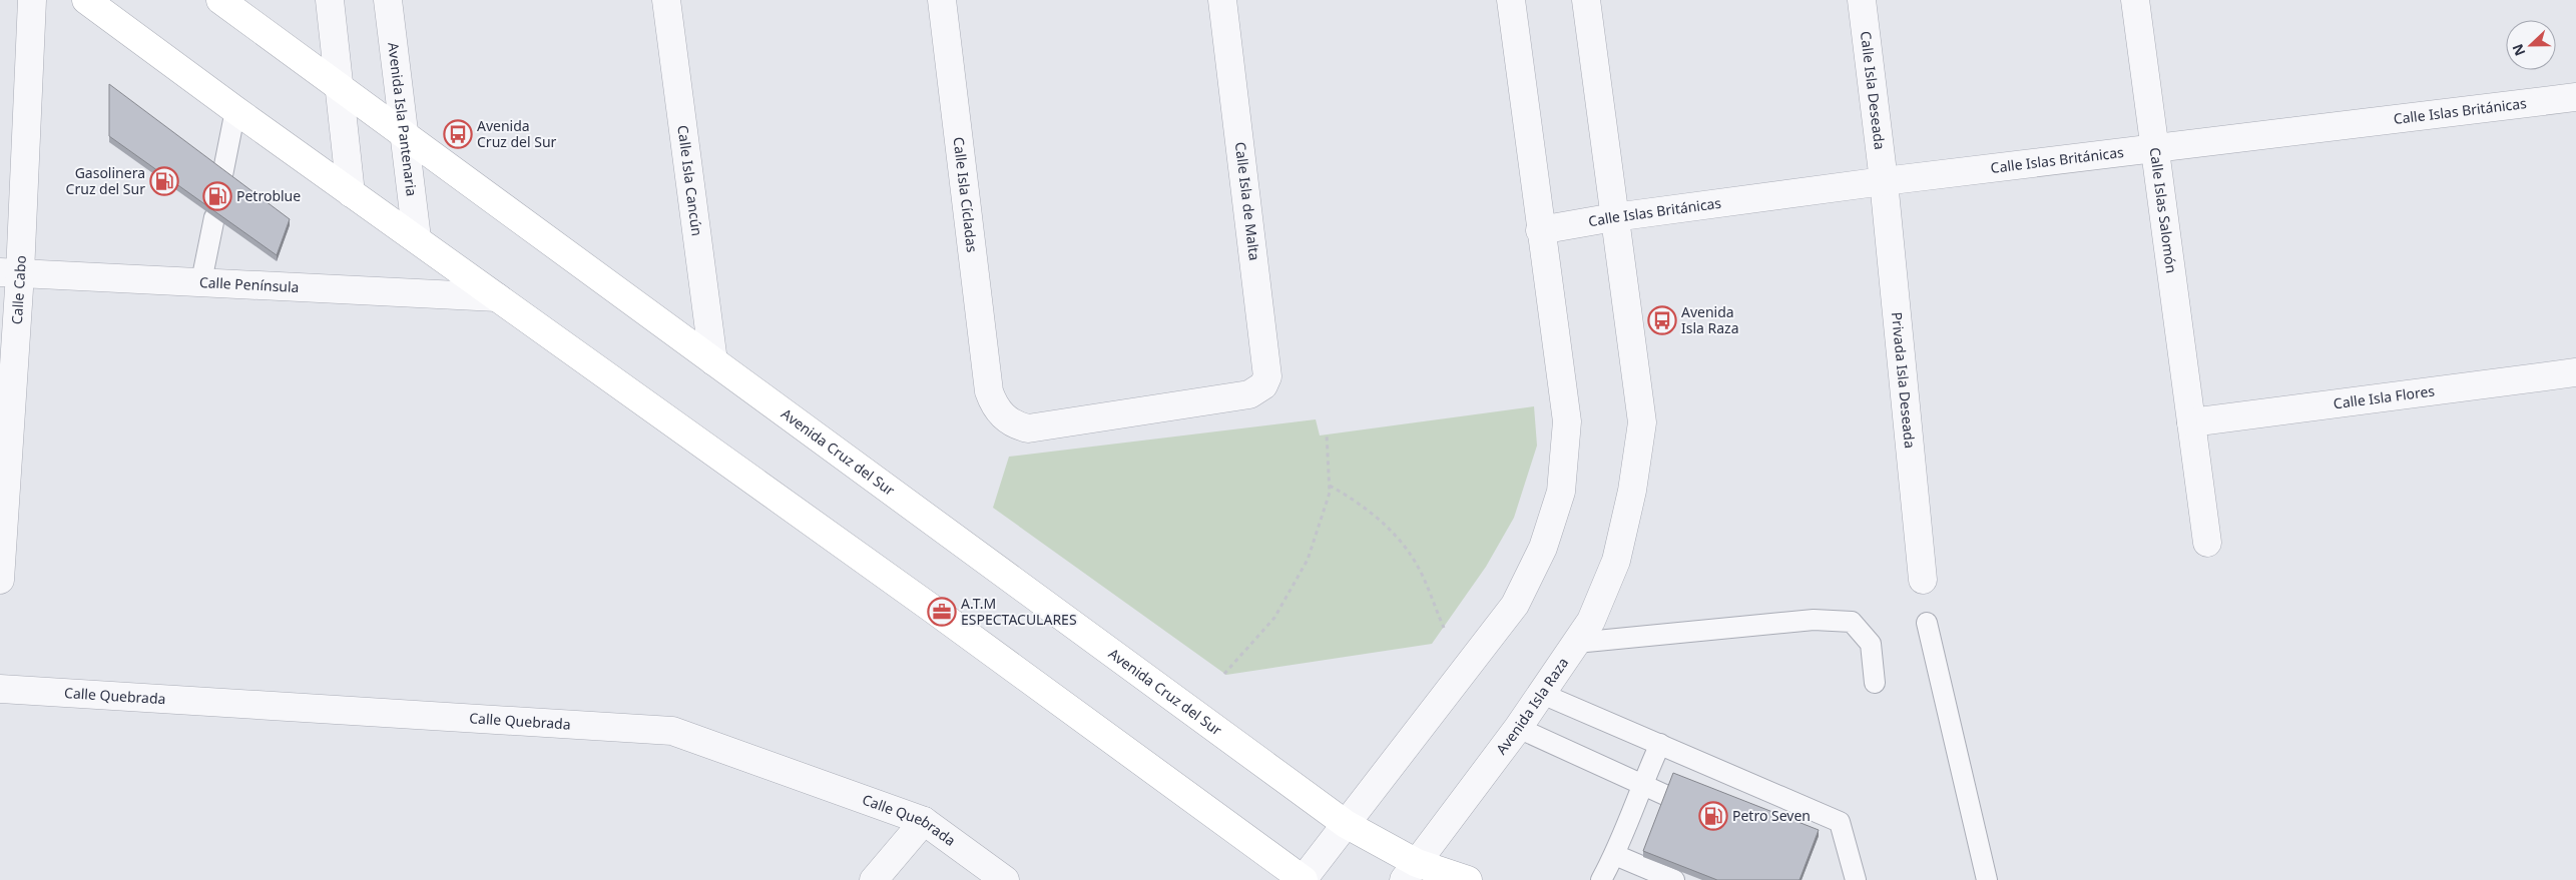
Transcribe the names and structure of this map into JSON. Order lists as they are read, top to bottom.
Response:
{
  "streets": {
    "main road": ["Avenida Cruz del Sur"],
    "street": [
      "Calle Isla Deseada",
      "Calle Islas Británicas",
      "Avenida Isla Pantenaria",
      "Calle Isla Cancún",
      "Calle Isla Cícladas",
      "Calle Isla de Malta",
      "Calle Islas Salomón",
      "Calle Península",
      "Calle Cabo",
      "Privada Isla Deseada",
      "Calle Isla Flores",
      "Calle Quebrada",
      "Avenida Isla Raza"
    ]
  },
  "crossings": [
    ["Calle Isla Deseada", "Calle Islas Británicas"],
    ["Calle Isla Deseada", "Privada Isla Deseada"],
    ["Calle Islas Británicas", "Calle Islas Salomón"],
    ["Calle Islas Británicas", "Privada Isla Deseada"],
    ["Calle Islas Británicas", "Avenida Isla Raza"],
    ["Avenida Isla Pantenaria", "Avenida Cruz del Sur"],
    ["Calle Isla Cancún", "Avenida Cruz del Sur"],
    ["Calle Isla Cícladas", "Calle Isla de Malta"],
    ["Calle Islas Salomón", "Calle Isla Flores"],
    ["Calle Península", "Calle Cabo"],
    ["Avenida Cruz del Sur", "Avenida Isla Raza"]
  ],
  "places": {
    "bus stop": ["Avenida Cruz del Sur", "Avenida Isla Raza"],
    "fuel station": ["Gasolinera Cruz del Sur", "Petroblue", "Petro Seven"],
    "office": ["A.T.M ESPECTACULARES"]
  },
  "north": "left"
}
